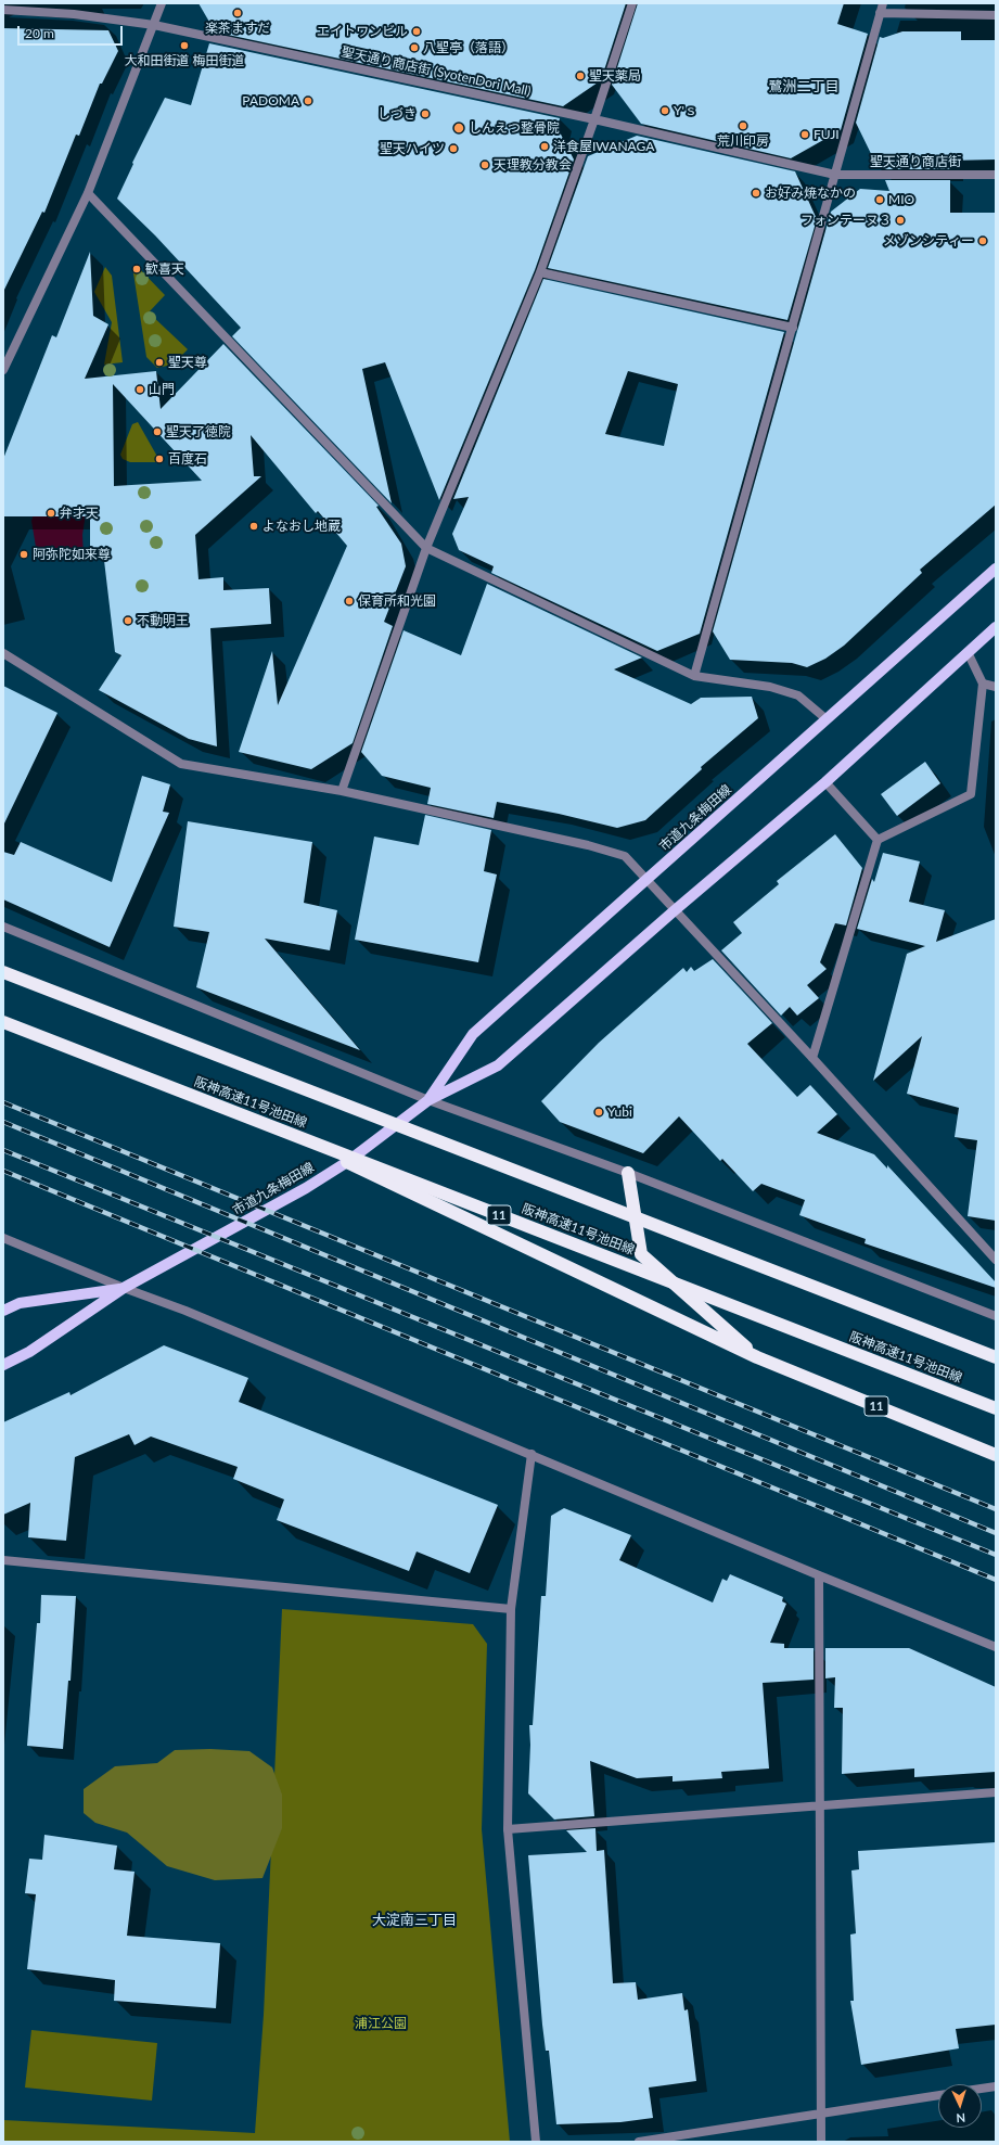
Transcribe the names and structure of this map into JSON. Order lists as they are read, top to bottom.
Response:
{
  "streets": {
    "highway": ["阪神高速11号池田線", "11"],
    "main road": ["市道九条梅田線"],
    "street": ["聖天通り商店街 (SyotenDori Mall)", "聖天通り商店街"]
  },
  "crossings": [
    ["聖天通り商店街 (SyotenDori Mall)", "聖天通り商店街"],
    ["市道九条梅田線", "11"]
  ],
  "districts": ["鷺洲二丁目", "大淀南三丁目"],
  "parks": ["浦江公園"],
  "places": [
    "楽茶ますだ",
    "エイトワンビル",
    "大和田街道 梅田街道",
    "八聖亭（落語）",
    "聖天薬局",
    "PADOMA",
    "Y'ｓ",
    "しづき",
    "荒川印房",
    "しんえつ整骨院",
    "FUJI",
    "洋食屋IWANAGA",
    "聖天ハイツ",
    "天理教分教会",
    "お好み焼なかの",
    "MIO",
    "フォンテーヌ３",
    "メゾンシティー",
    "歓喜天",
    "聖天尊",
    "山門",
    "聖天了徳院",
    "百度石",
    "弁才天",
    "よなおし地蔵",
    "阿弥陀如来尊",
    "保育所和光園",
    "不動明王",
    "Yubi"
  ],
  "scale_bar": "20 m",
  "north": "bottom"
}
